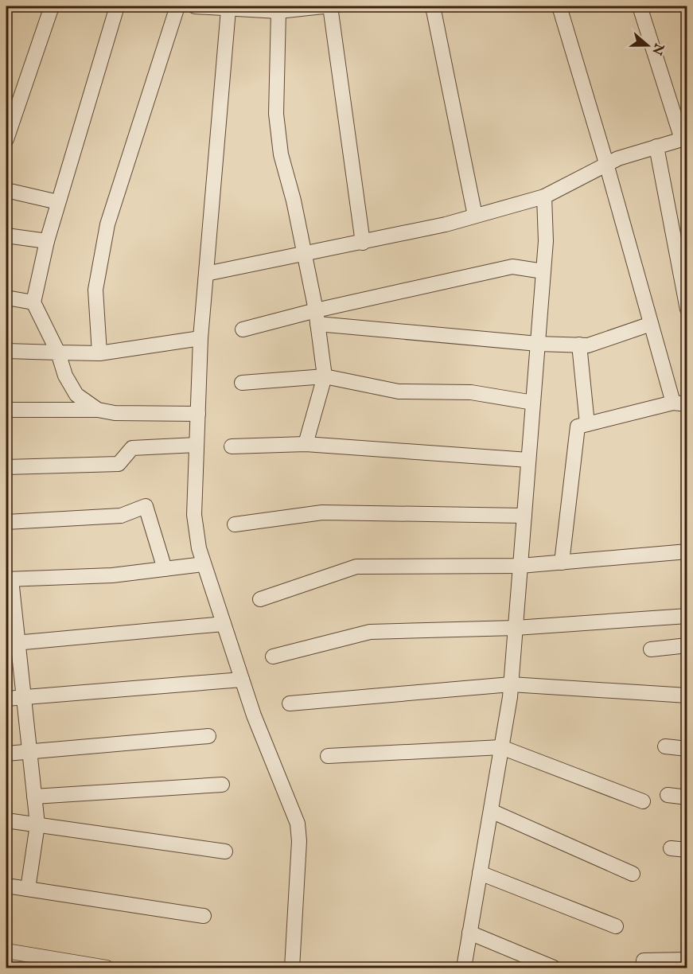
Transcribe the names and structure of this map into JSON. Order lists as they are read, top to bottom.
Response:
{
  "north": "right"
}
